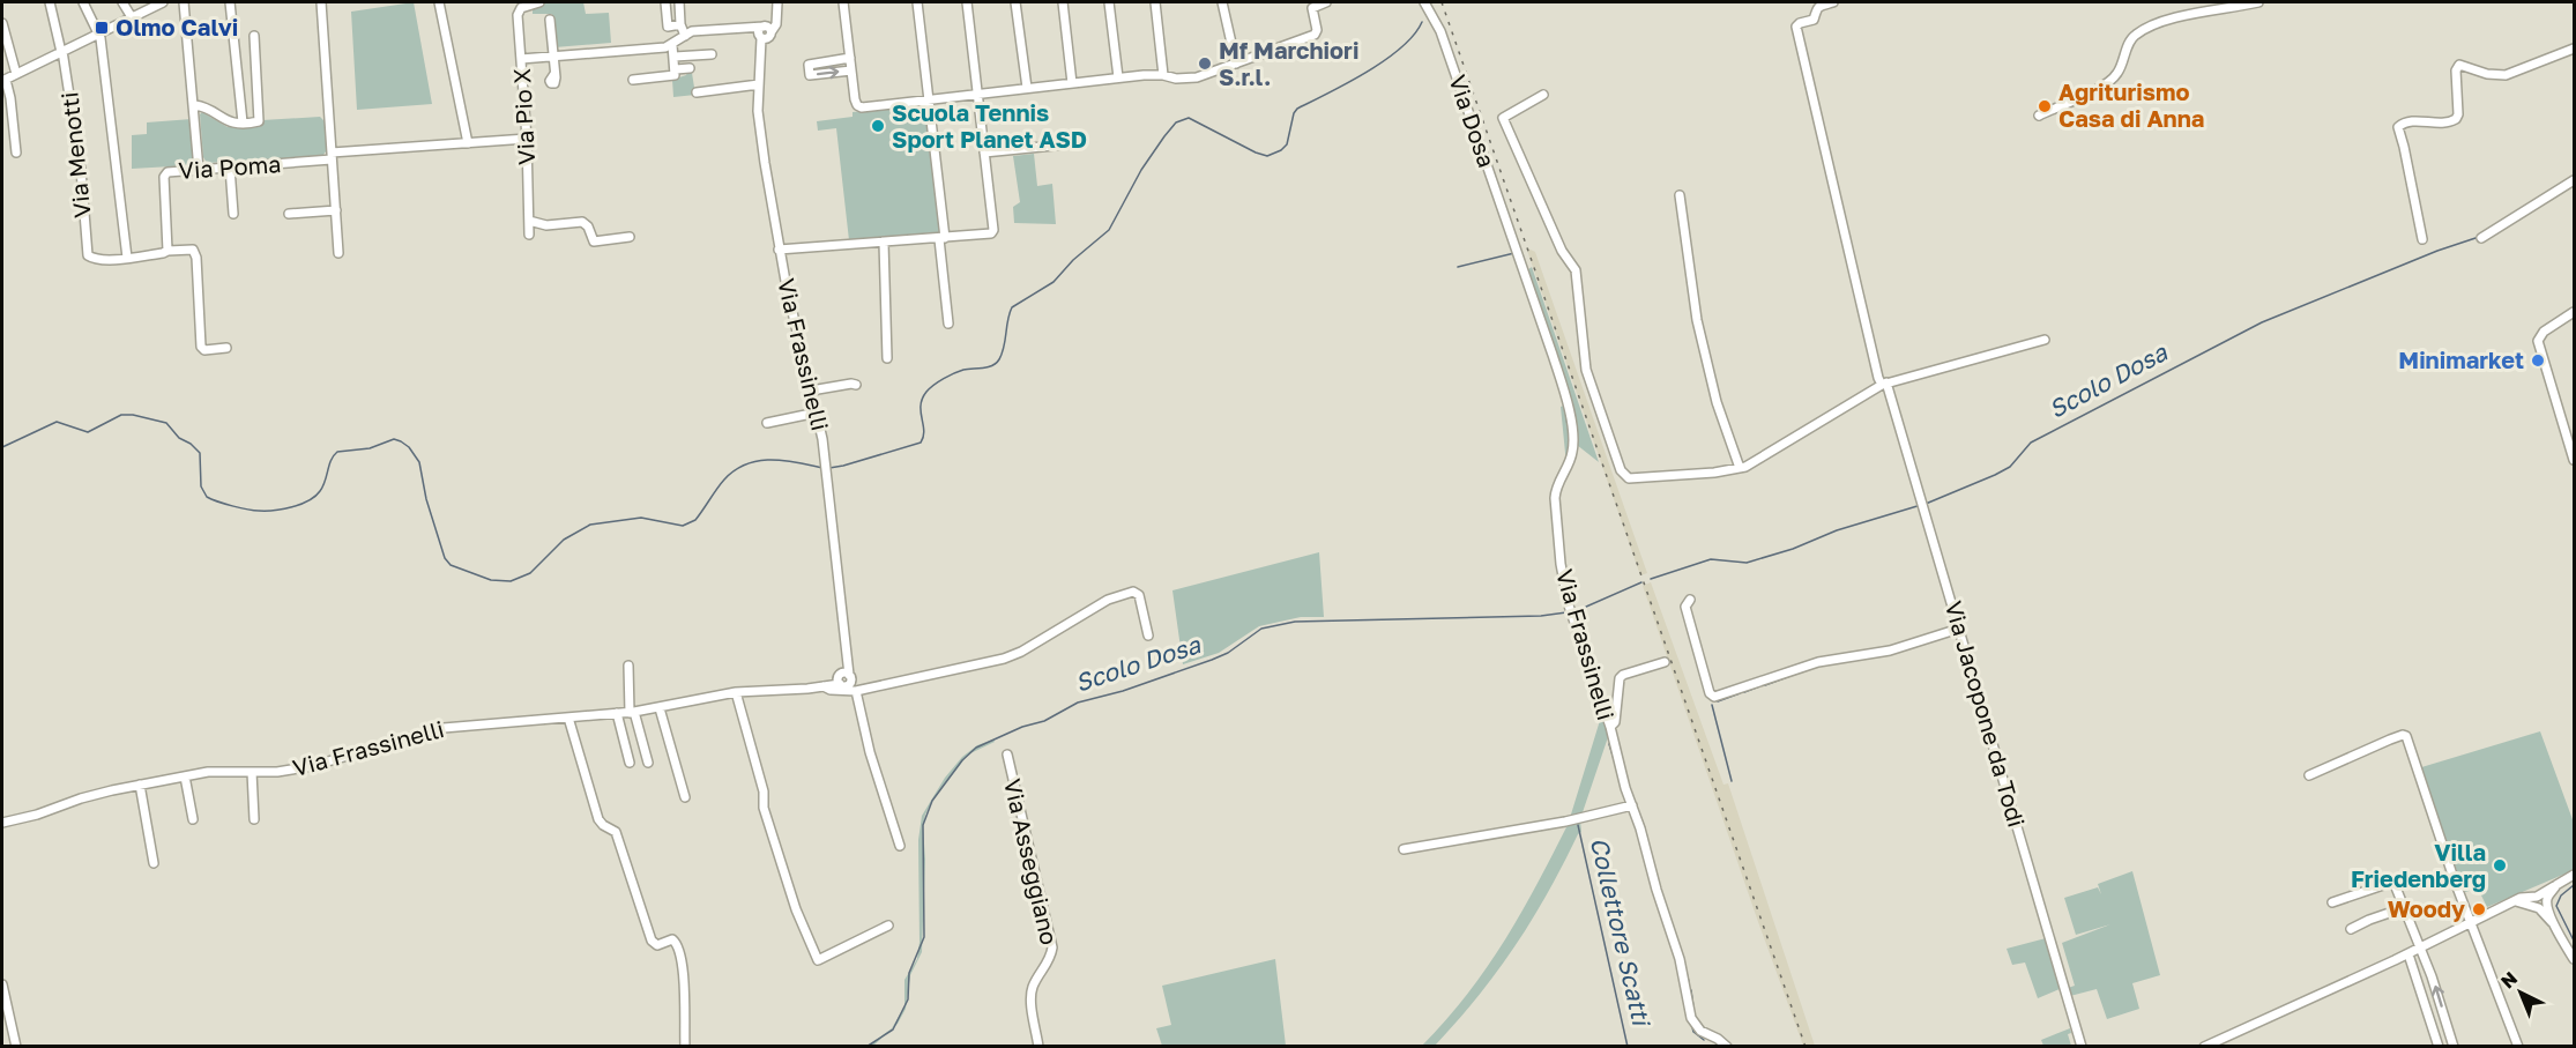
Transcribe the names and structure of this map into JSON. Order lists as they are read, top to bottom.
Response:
{
  "streets": {
    "street": [
      "Via Pio X",
      "Via Dosa",
      "Via Menotti",
      "Via Poma",
      "Via Frassinelli",
      "Via Jacopone da Todi",
      "Via Asseggiano"
    ]
  },
  "crossings": [
    ["Via Pio X", "Via Poma"],
    ["Via Dosa", "Via Frassinelli"]
  ],
  "water": ["Scolo Dosa", "Collettore Scatti"],
  "places": {
    "transit": ["Olmo Calvi"],
    "other": [
      "Mf Marchiori S.r.l.",
      "Agriturismo Casa di Anna",
      "Scuola Tennis Sport Planet ASD",
      "Minimarket",
      "Villa Friedenberg",
      "Woody"
    ]
  },
  "north": "top left"
}
